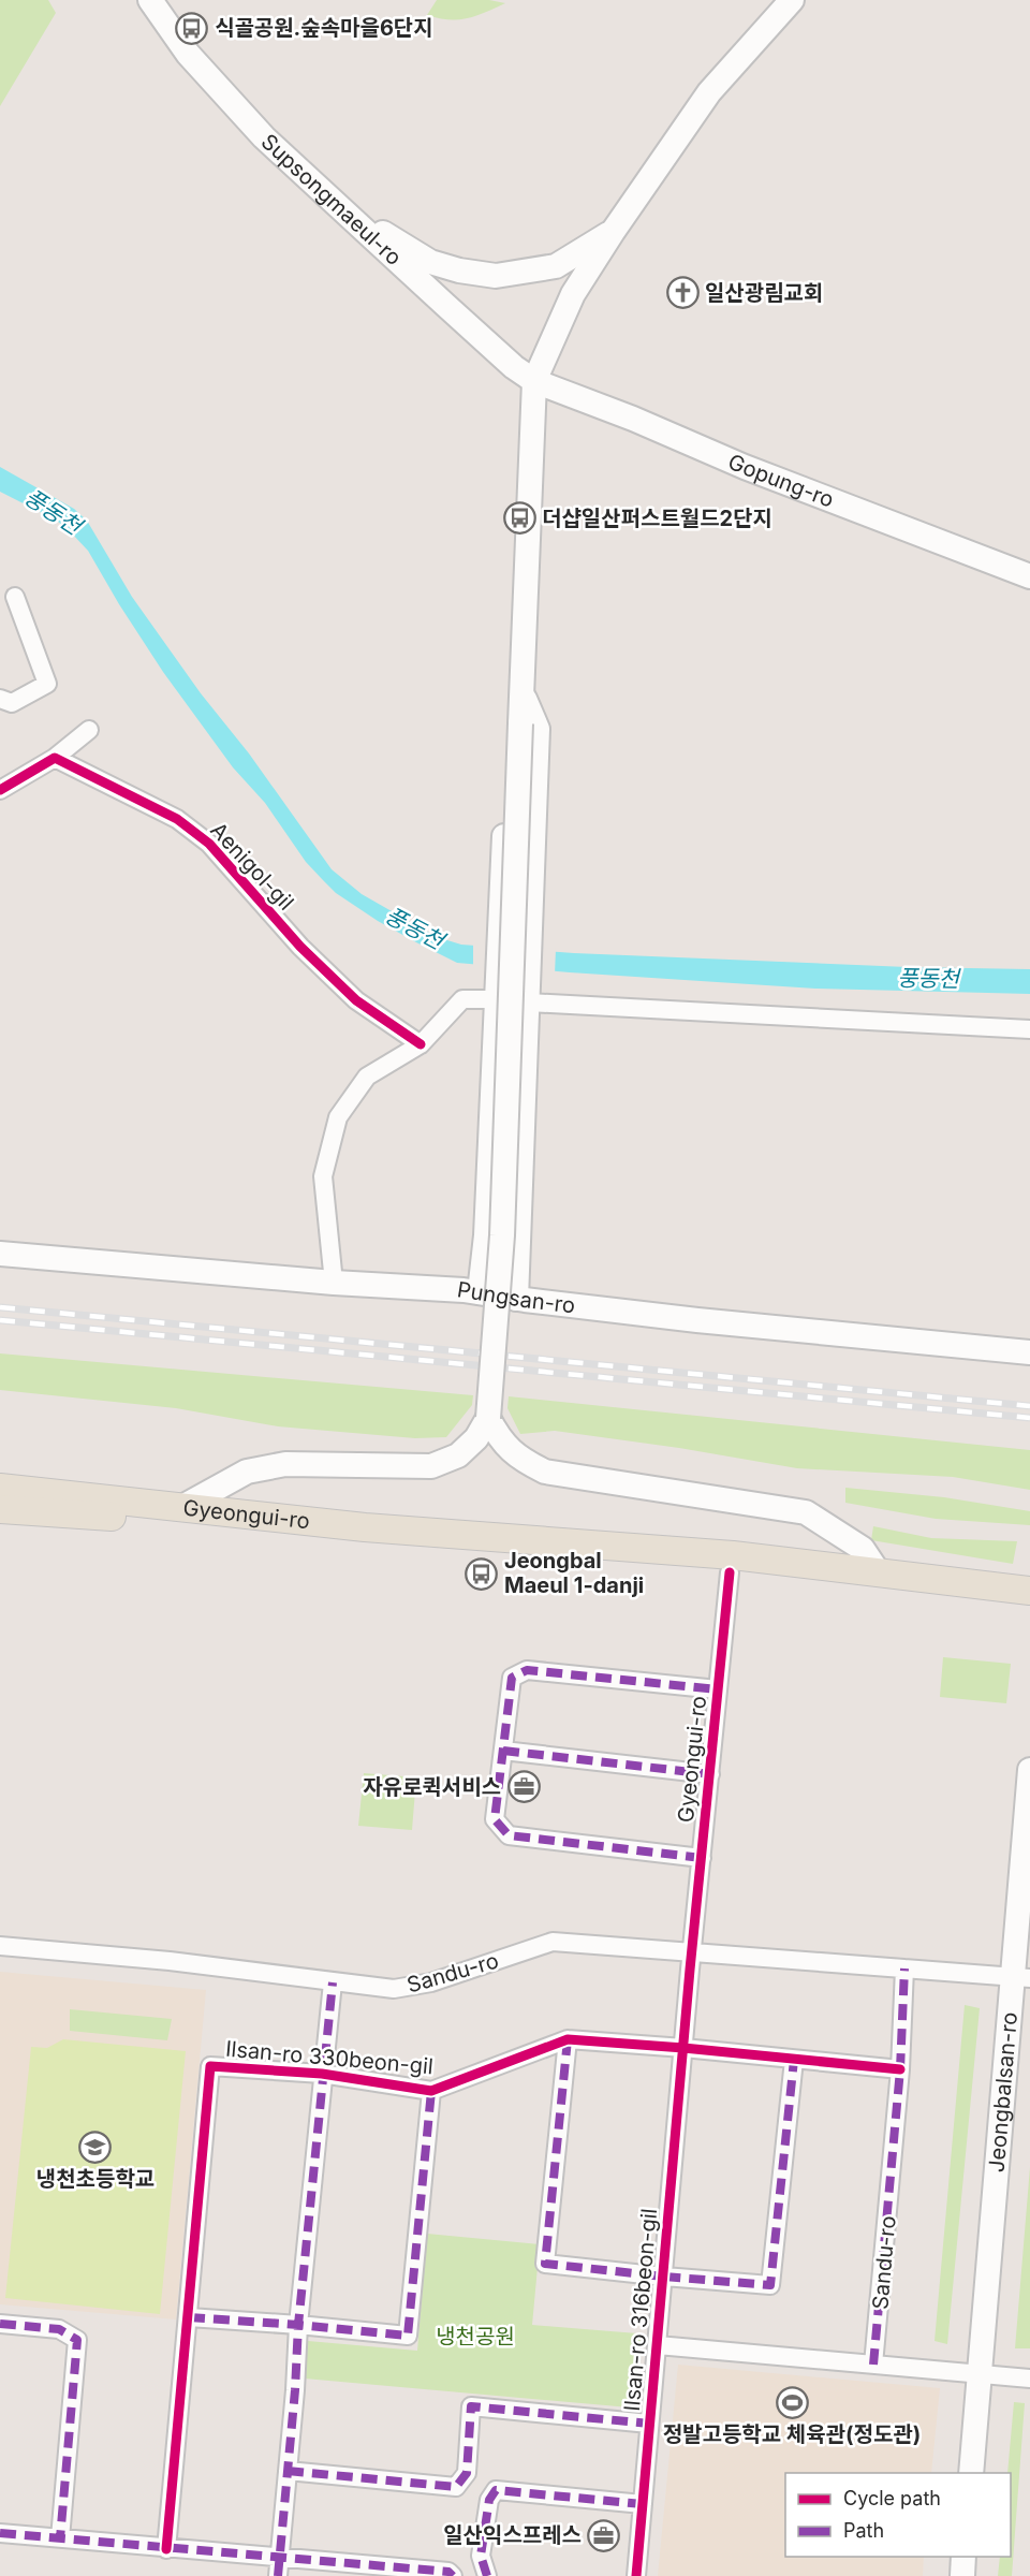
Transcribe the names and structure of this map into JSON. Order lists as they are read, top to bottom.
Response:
{
  "streets": {
    "main road": [
      "Supsongmaeul-ro",
      "Gopung-ro",
      "Pungsan-ro",
      "Gyeongui-ro",
      "Jeongbalsan-ro"
    ],
    "street": [
      "Aenigol-gil",
      "Sandu-ro",
      "Ilsan-ro 330beon-gil",
      "Ilsan-ro 316beon-gil"
    ]
  },
  "crossings": [
    ["Supsongmaeul-ro", "Gopung-ro"],
    ["Gyeongui-ro", "Sandu-ro"],
    ["Gyeongui-ro", "Ilsan-ro 316beon-gil"],
    ["Sandu-ro", "Ilsan-ro 330beon-gil"],
    ["Sandu-ro", "Jeongbalsan-ro"],
    ["Sandu-ro", "Ilsan-ro 316beon-gil"],
    ["Ilsan-ro 330beon-gil", "Ilsan-ro 316beon-gil"]
  ],
  "water": ["풍동천"],
  "parks": ["냉천공원"],
  "places": {
    "bus stop": ["식골공원.숲속마을6단지", "더샵일산퍼스트월드2단지", "Jeongbal Maeul 1-danji"],
    "church": ["일산광림교회"],
    "office": ["자유로퀵서비스", "일산익스프레스"],
    "school or university": ["냉천초등학교"],
    "sports": ["정발고등학교 체육관(정도관)"]
  },
  "legend": ["Cycle path", "Path"]
}
